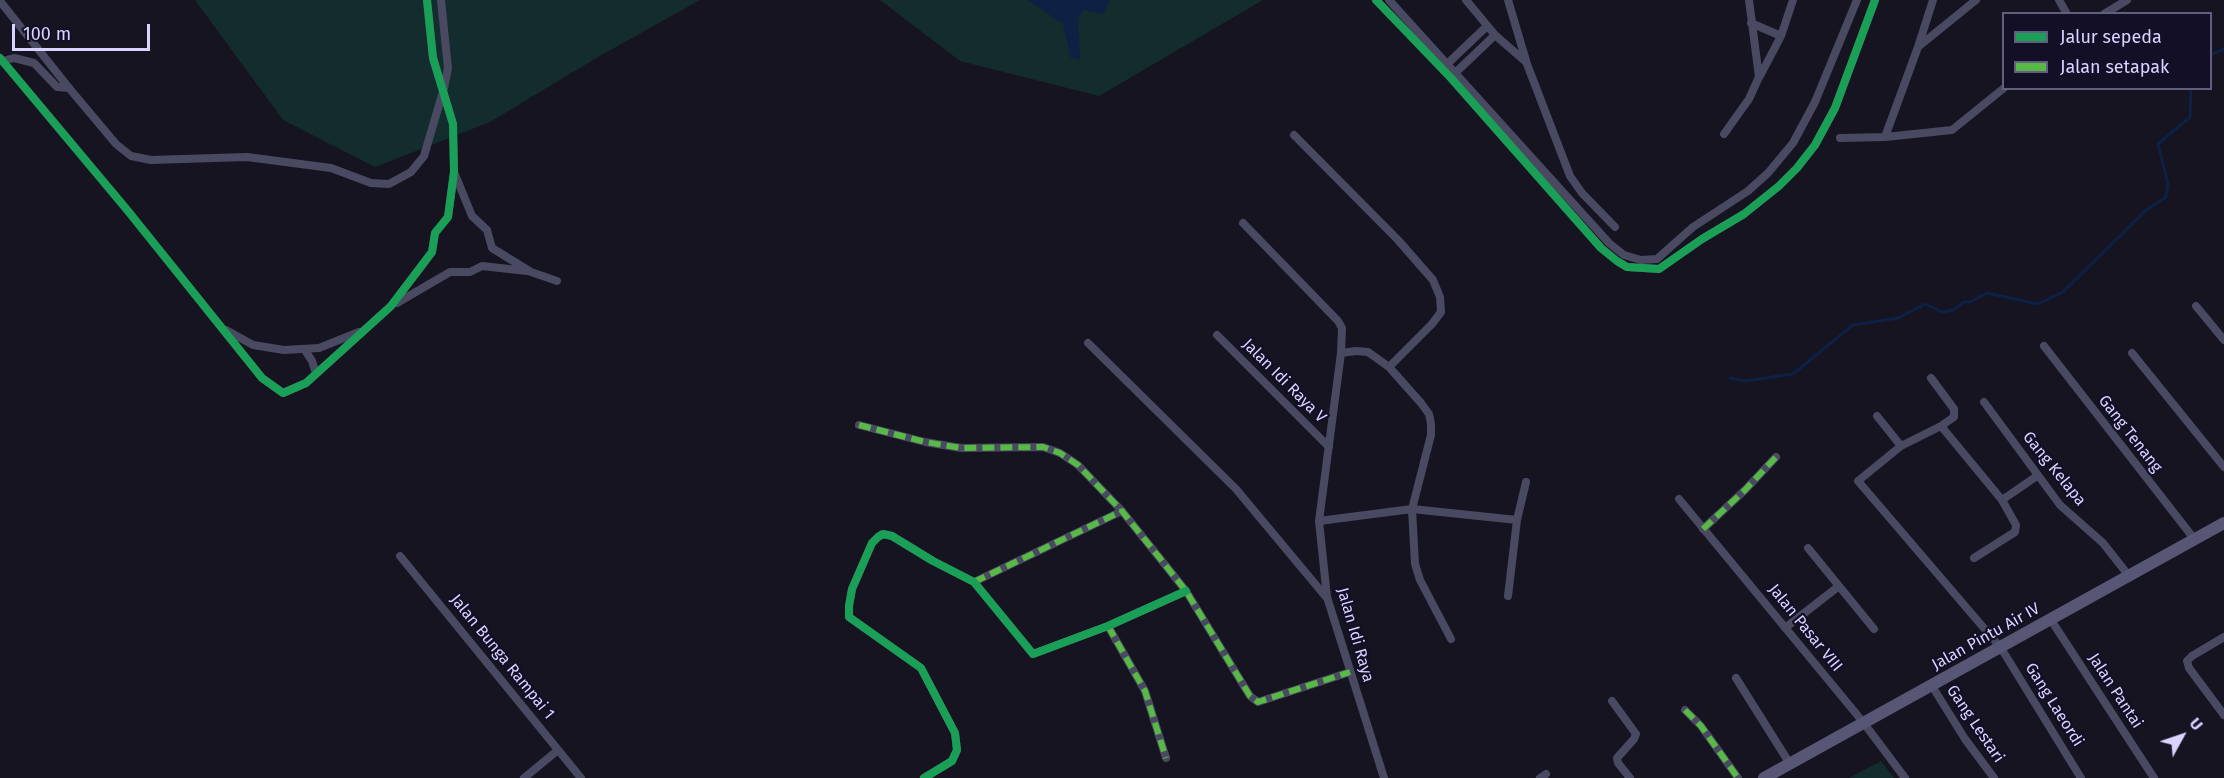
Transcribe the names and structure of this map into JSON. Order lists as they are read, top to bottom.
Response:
{
  "streets": {
    "main road": ["Jalan Pintu Air IV"],
    "street": [
      "Jalan Idi Raya V",
      "Gang Tenang",
      "Gang Kelapa",
      "Jalan Pasar VIII",
      "Jalan Idi Raya",
      "Jalan Bunga Rampai 1",
      "Jalan Pantai",
      "Gang Laeordi",
      "Gang Lestari"
    ]
  },
  "crossings": [
    ["Jalan Idi Raya V", "Jalan Idi Raya"],
    ["Gang Tenang", "Jalan Pintu Air IV"],
    ["Gang Kelapa", "Jalan Pintu Air IV"],
    ["Jalan Pasar VIII", "Jalan Pintu Air IV"],
    ["Jalan Pintu Air IV", "Jalan Pantai"],
    ["Jalan Pintu Air IV", "Gang Laeordi"],
    ["Jalan Pintu Air IV", "Gang Lestari"]
  ],
  "legend": ["Jalur sepeda", "Jalan setapak"],
  "scale_bar": "100 m",
  "north": "top right"
}
